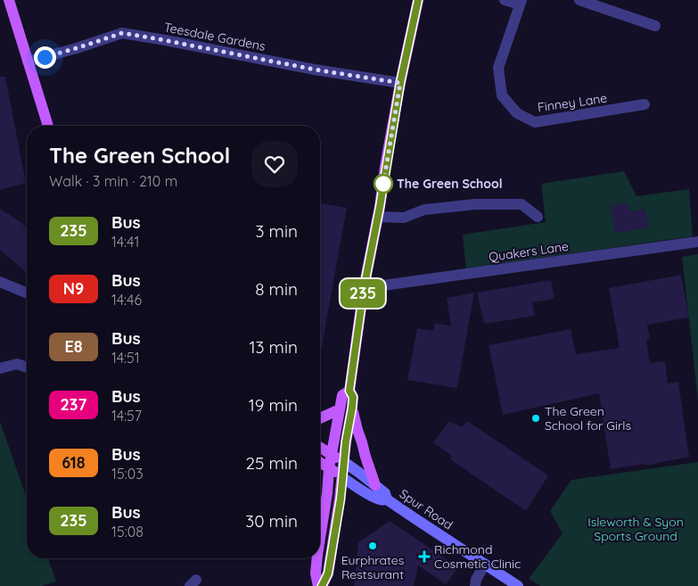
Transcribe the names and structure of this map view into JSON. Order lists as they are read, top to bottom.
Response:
{
  "streets": {
    "main road": ["Spur Road"],
    "street": ["Teesdale Gardens", "Finney Lane", "Quakers Lane"]
  },
  "parks": ["Isleworth & Syon Sports Ground"],
  "places": {
    "other": ["The Green School", "The Green School for Girls", "Eurphrates Restsurant"],
    "health": ["Richmond Cosmetic Clinic"]
  },
  "lines": ["bus line 235"],
  "page": {
    "on_map": "235",
    "heading": ["The Green School", "Walk · 3 min · 210 m"],
    "list": [
      {
        "mark": "235",
        "name": "Bus",
        "note": "14:41",
        "value": "3 min"
      },
      {
        "mark": "N9",
        "name": "Bus",
        "note": "14:46",
        "value": "8 min"
      },
      {
        "mark": "E8",
        "name": "Bus",
        "note": "14:51",
        "value": "13 min"
      },
      {
        "mark": "237",
        "name": "Bus",
        "note": "14:57",
        "value": "19 min"
      },
      {
        "mark": "618",
        "name": "Bus",
        "note": "15:03",
        "value": "25 min"
      },
      {
        "mark": "235",
        "name": "Bus",
        "note": "15:08",
        "value": "30 min"
      }
    ]
  }
}
